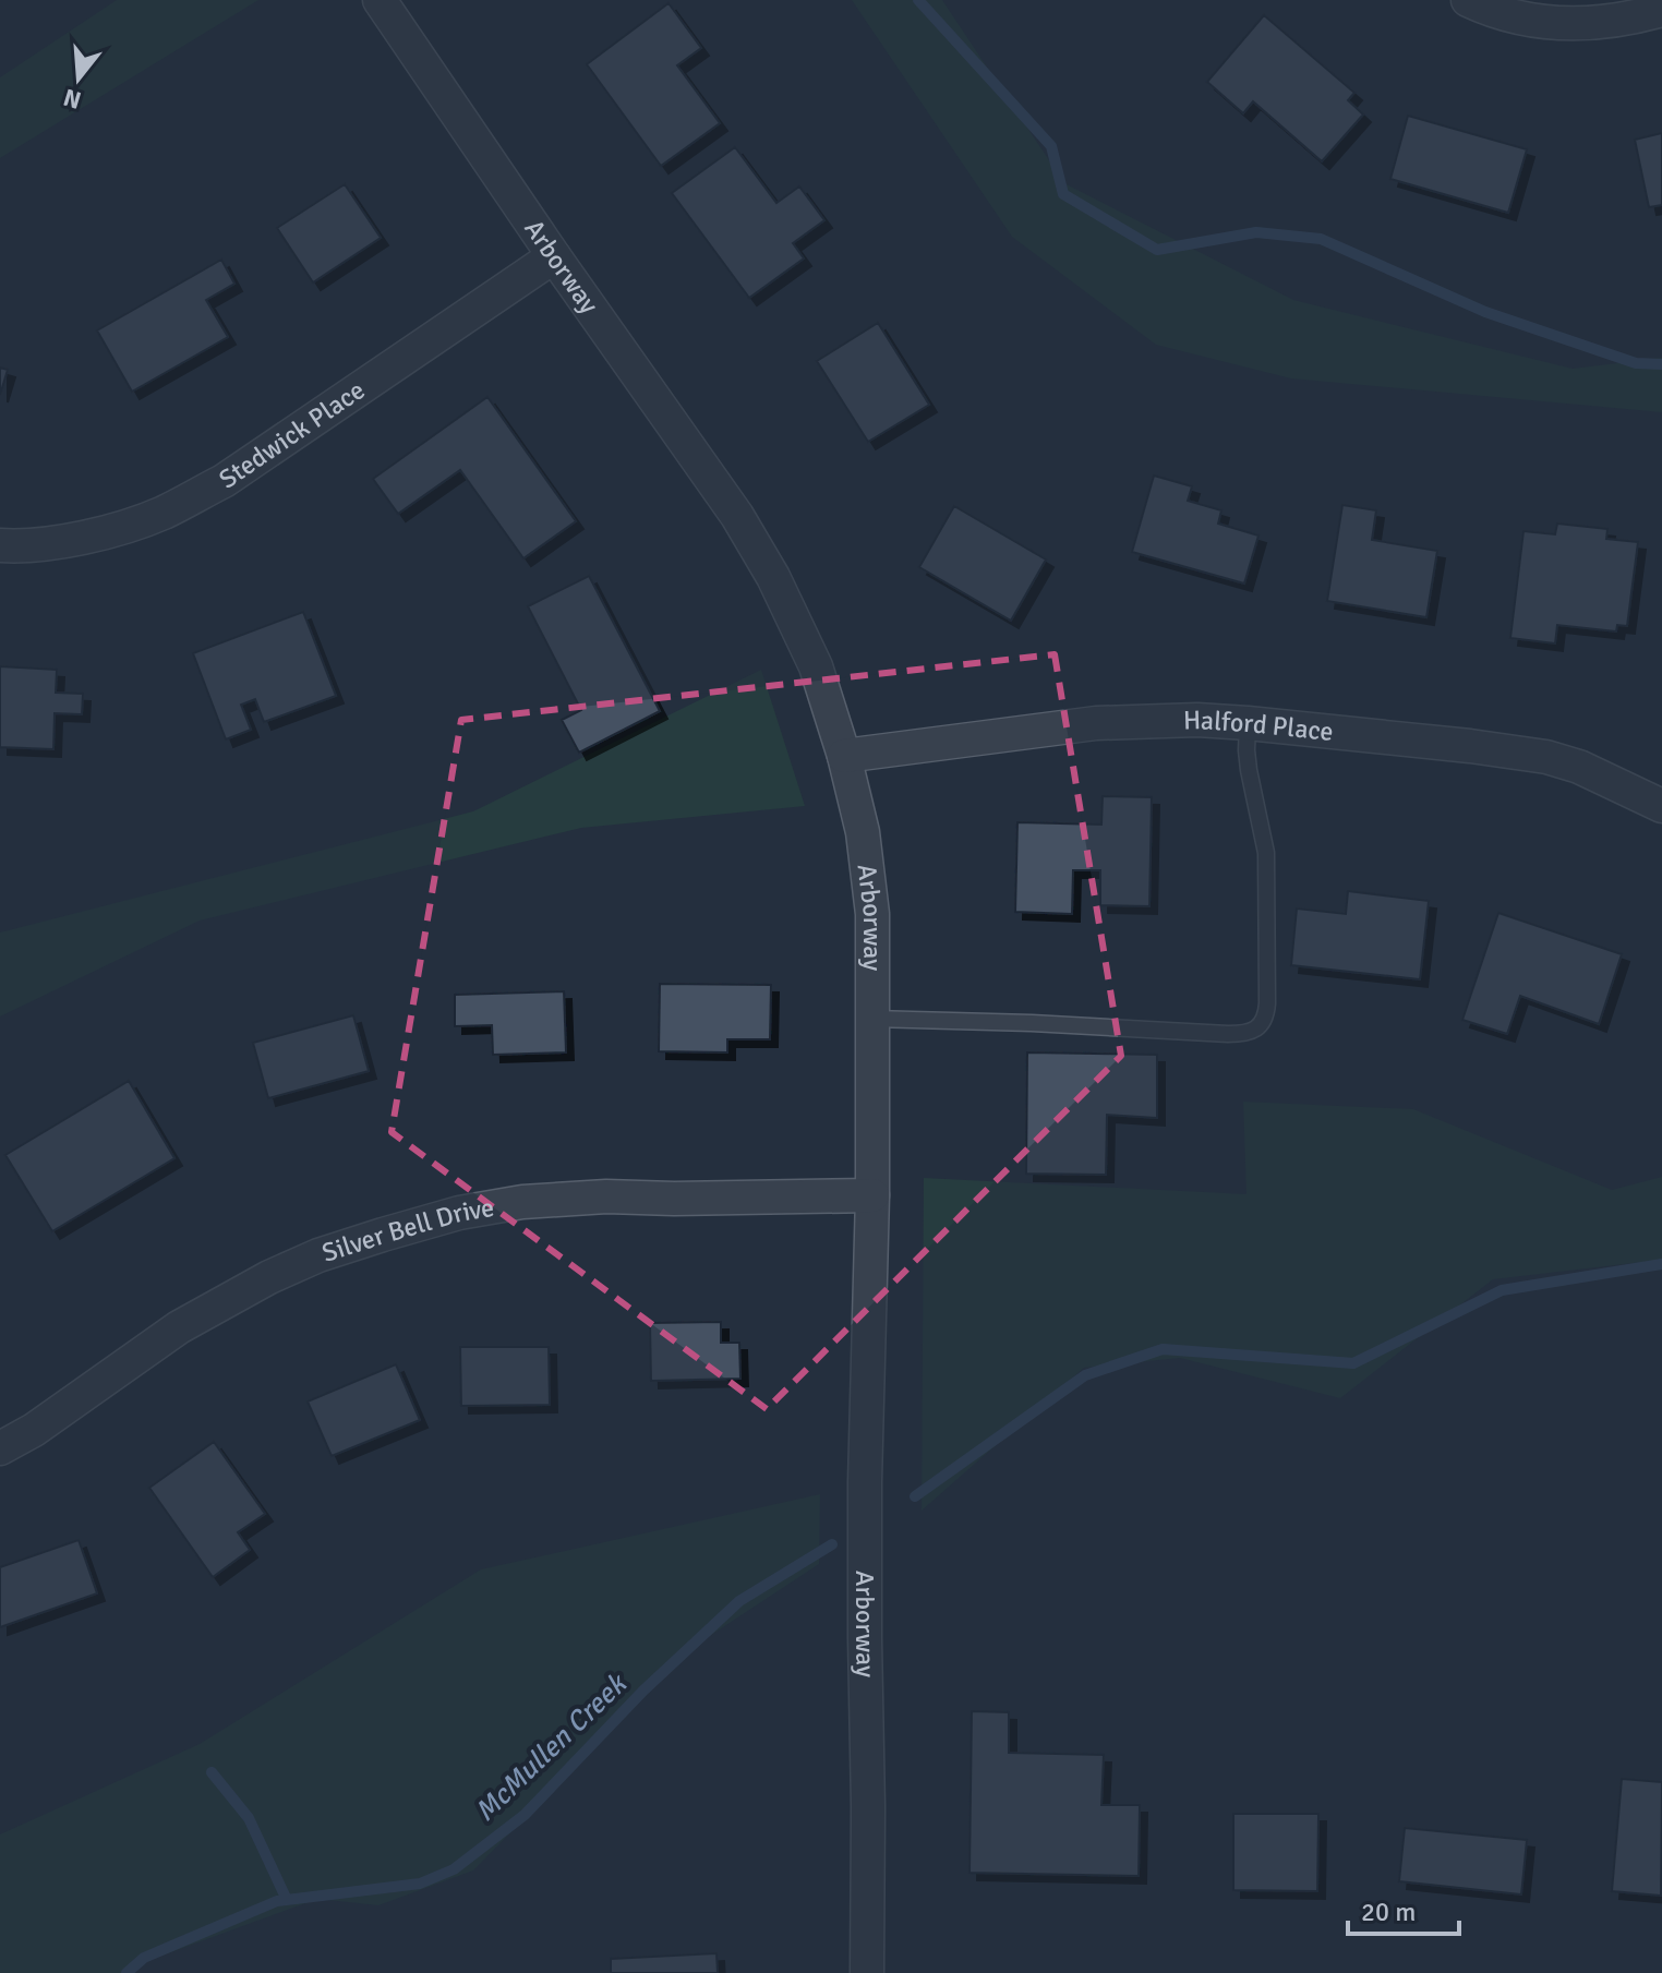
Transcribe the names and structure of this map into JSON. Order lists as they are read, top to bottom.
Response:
{
  "streets": {
    "street": [
      "Arborway",
      "Stedwick Place",
      "Halford Place",
      "Silver Bell Drive"
    ]
  },
  "crossings": [
    ["Arborway", "Stedwick Place"],
    ["Arborway", "Halford Place"],
    ["Arborway", "Silver Bell Drive"]
  ],
  "water": ["McMullen Creek"],
  "scale_bar": "20 m",
  "north": "bottom"
}
